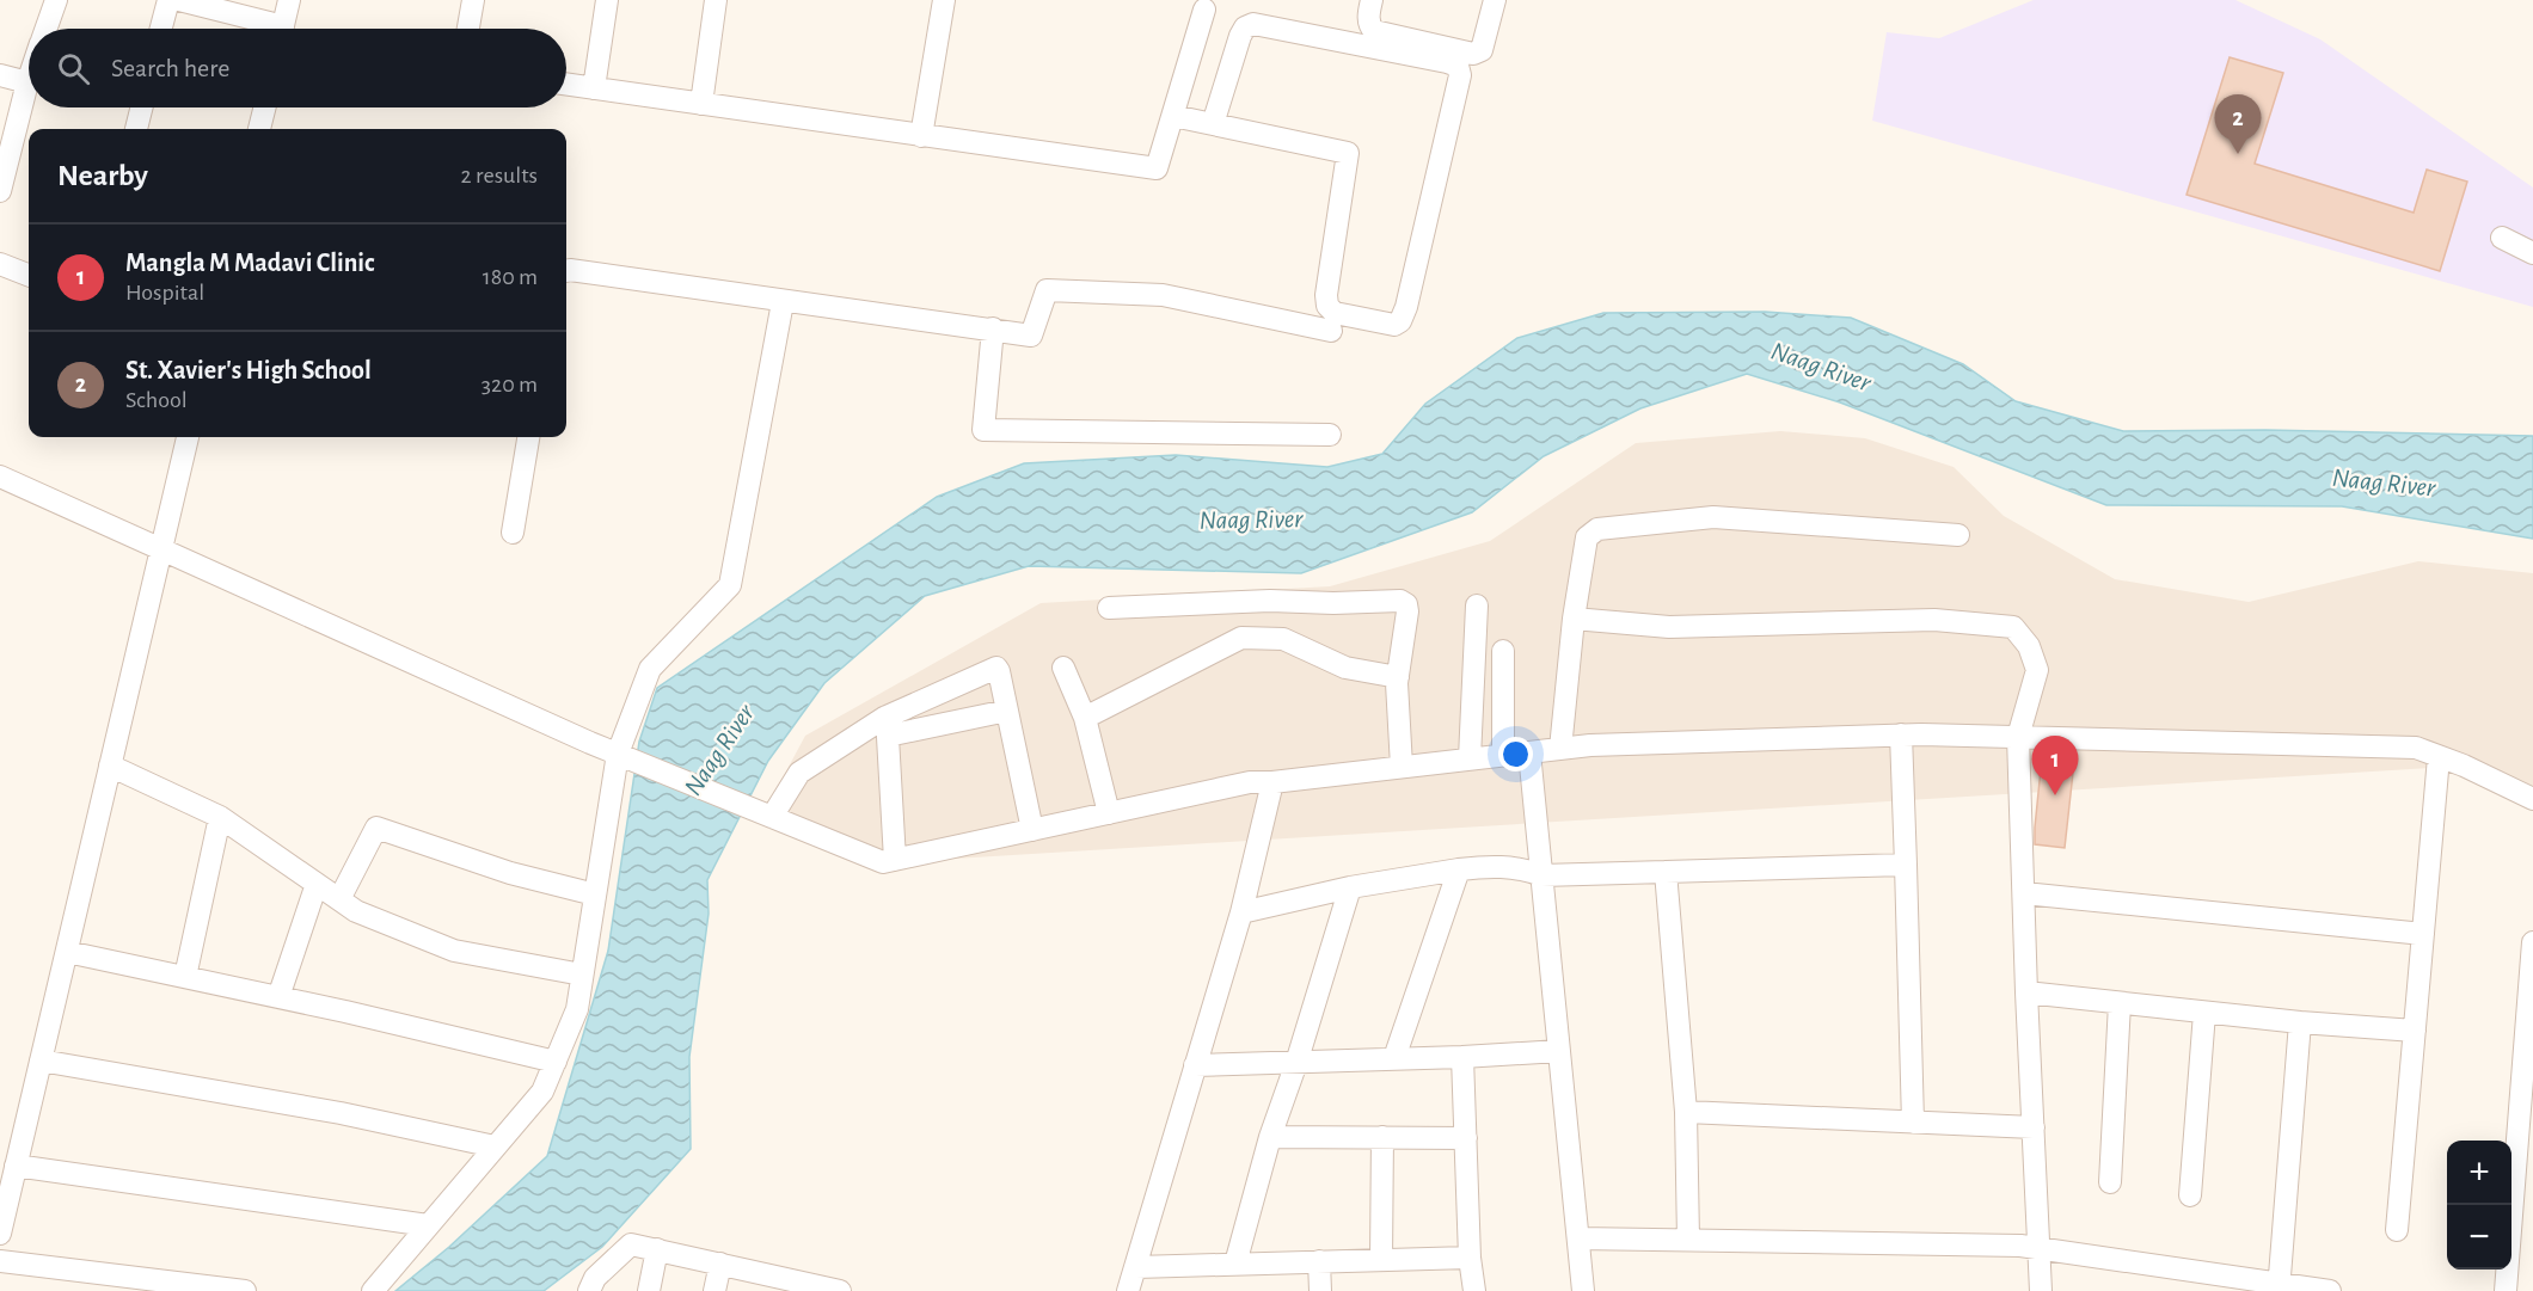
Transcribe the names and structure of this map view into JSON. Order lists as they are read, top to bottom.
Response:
{
  "water": ["Naag River"],
  "page": {
    "search": "Search here",
    "pins": ["2", "1"],
    "heading": ["Nearby", "2 results"],
    "list": [
      {
        "mark": "1",
        "name": "Mangla M Madavi Clinic",
        "note": "Hospital",
        "value": "180 m"
      },
      {
        "mark": "2",
        "name": "St. Xavier's High School",
        "note": "School",
        "value": "320 m"
      }
    ],
    "map_buttons": ["+", "−"]
  }
}
